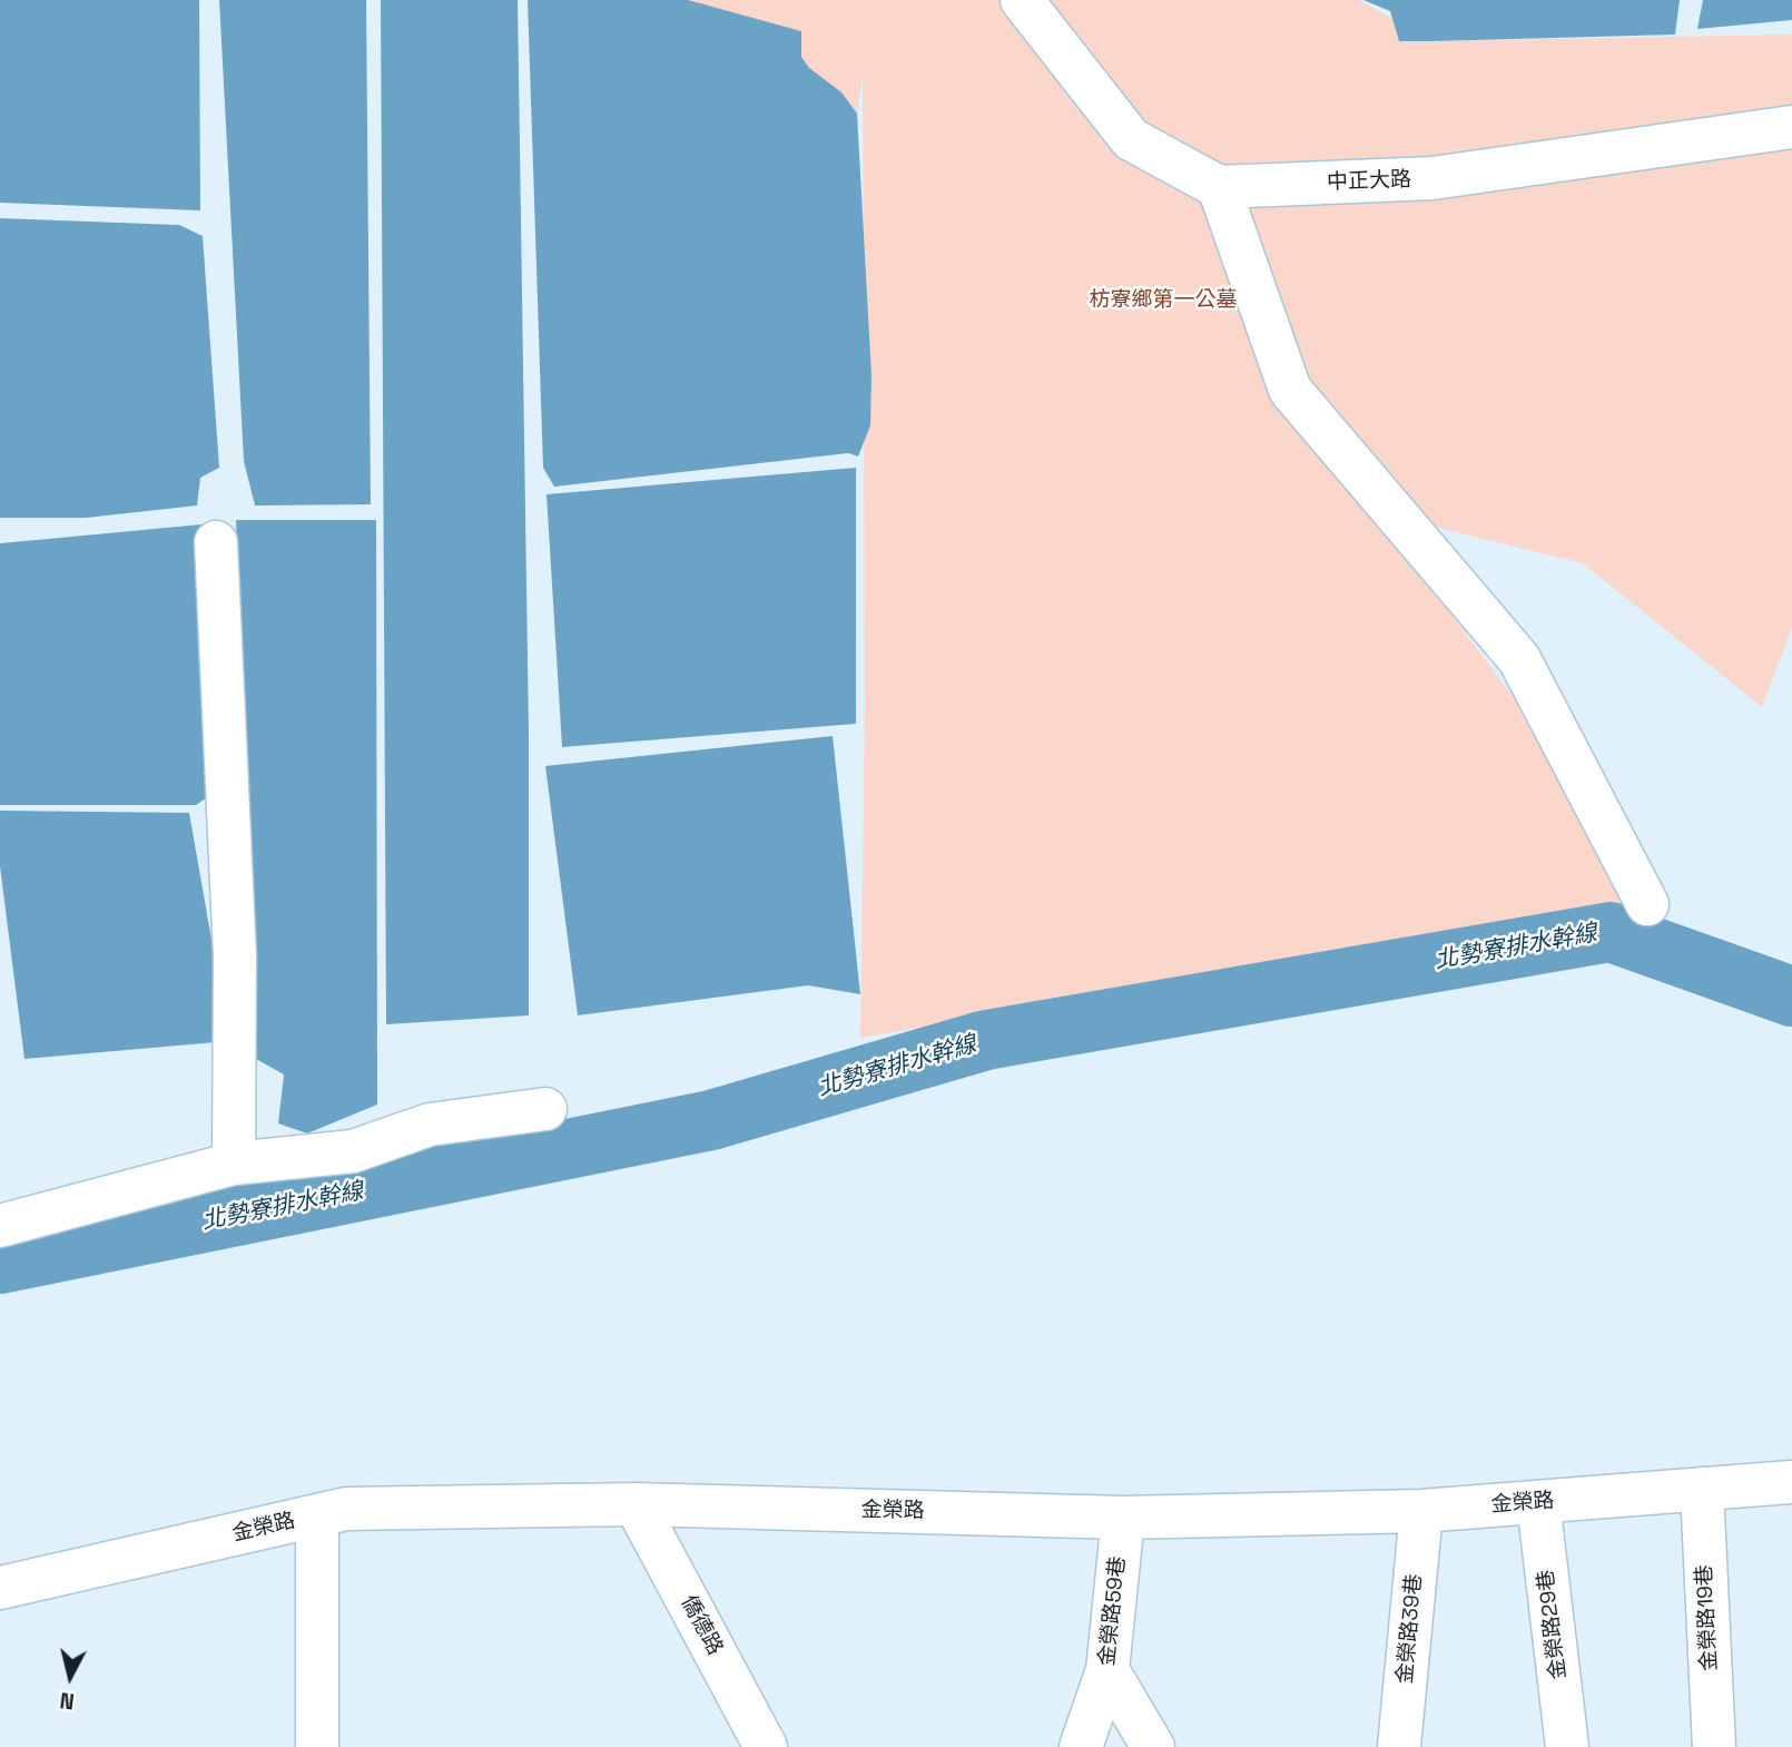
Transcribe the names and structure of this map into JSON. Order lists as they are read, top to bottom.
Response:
{
  "streets": {
    "street": [
      "中正大路",
      "金榮路",
      "金榮路59巷",
      "金榮路19巷",
      "金榮路29巷",
      "僑德路",
      "金榮路39巷"
    ]
  },
  "crossings": [
    ["金榮路", "金榮路59巷"],
    ["金榮路", "金榮路19巷"],
    ["金榮路", "金榮路29巷"],
    ["金榮路", "僑德路"],
    ["金榮路", "金榮路39巷"]
  ],
  "water": ["北勢寮排水幹線"],
  "parks": ["枋寮鄉第一公墓"],
  "north": "bottom"
}
